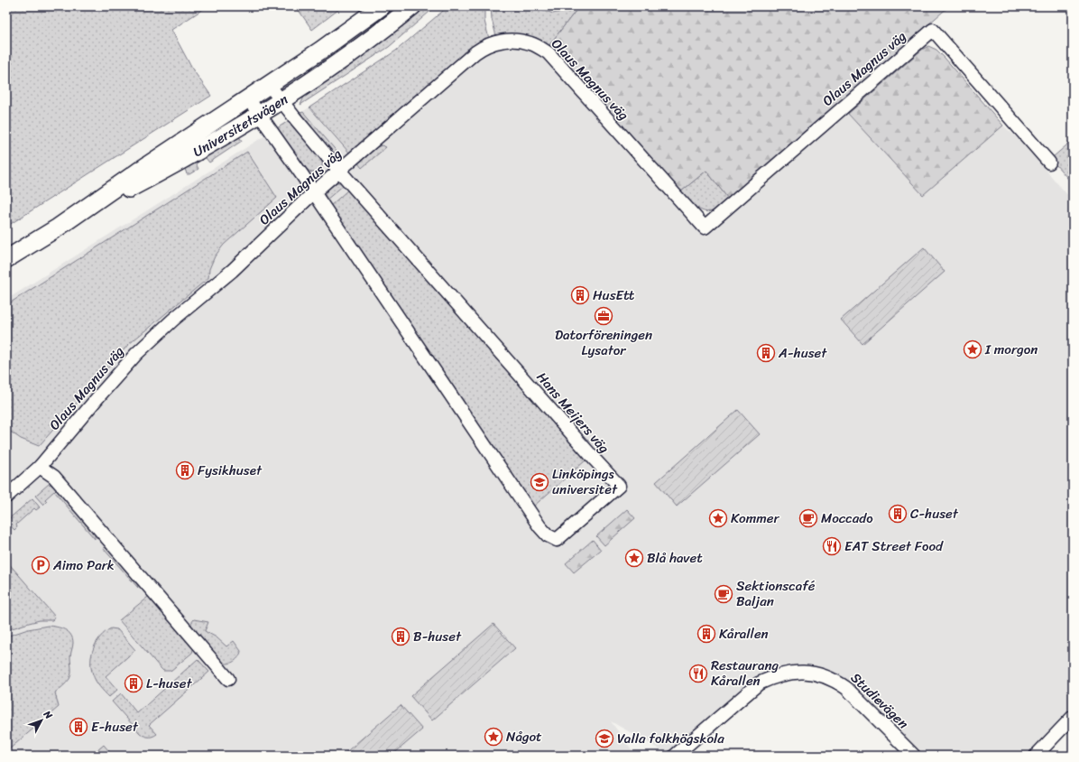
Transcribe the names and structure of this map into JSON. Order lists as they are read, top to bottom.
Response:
{
  "streets": {
    "main road": ["Universitetsvägen"],
    "street": ["Olaus Magnus väg", "Hans Meijers väg", "Studievägen"]
  },
  "crossings": [
    ["Olaus Magnus väg", "Hans Meijers väg"],
    ["Universitetsvägen", "Hans Meijers väg"]
  ],
  "places": {
    "building": [
      "HusEtt",
      "A-huset",
      "Fysikhuset",
      "C-huset",
      "Kårallen",
      "B-huset",
      "L-huset",
      "E-huset"
    ],
    "office": ["Datorföreningen Lysator"],
    "place": [
      "I morgon",
      "Kommer",
      "Blå havet",
      "Något"
    ],
    "school or university": ["Linköpings universitet", "Valla folkhögskola"],
    "cafe": ["Moccado", "Sektionscafé Baljan"],
    "restaurant": ["EAT Street Food", "Restaurang Kårallen"],
    "parking": ["Aimo Park"]
  },
  "north": "top right"
}
